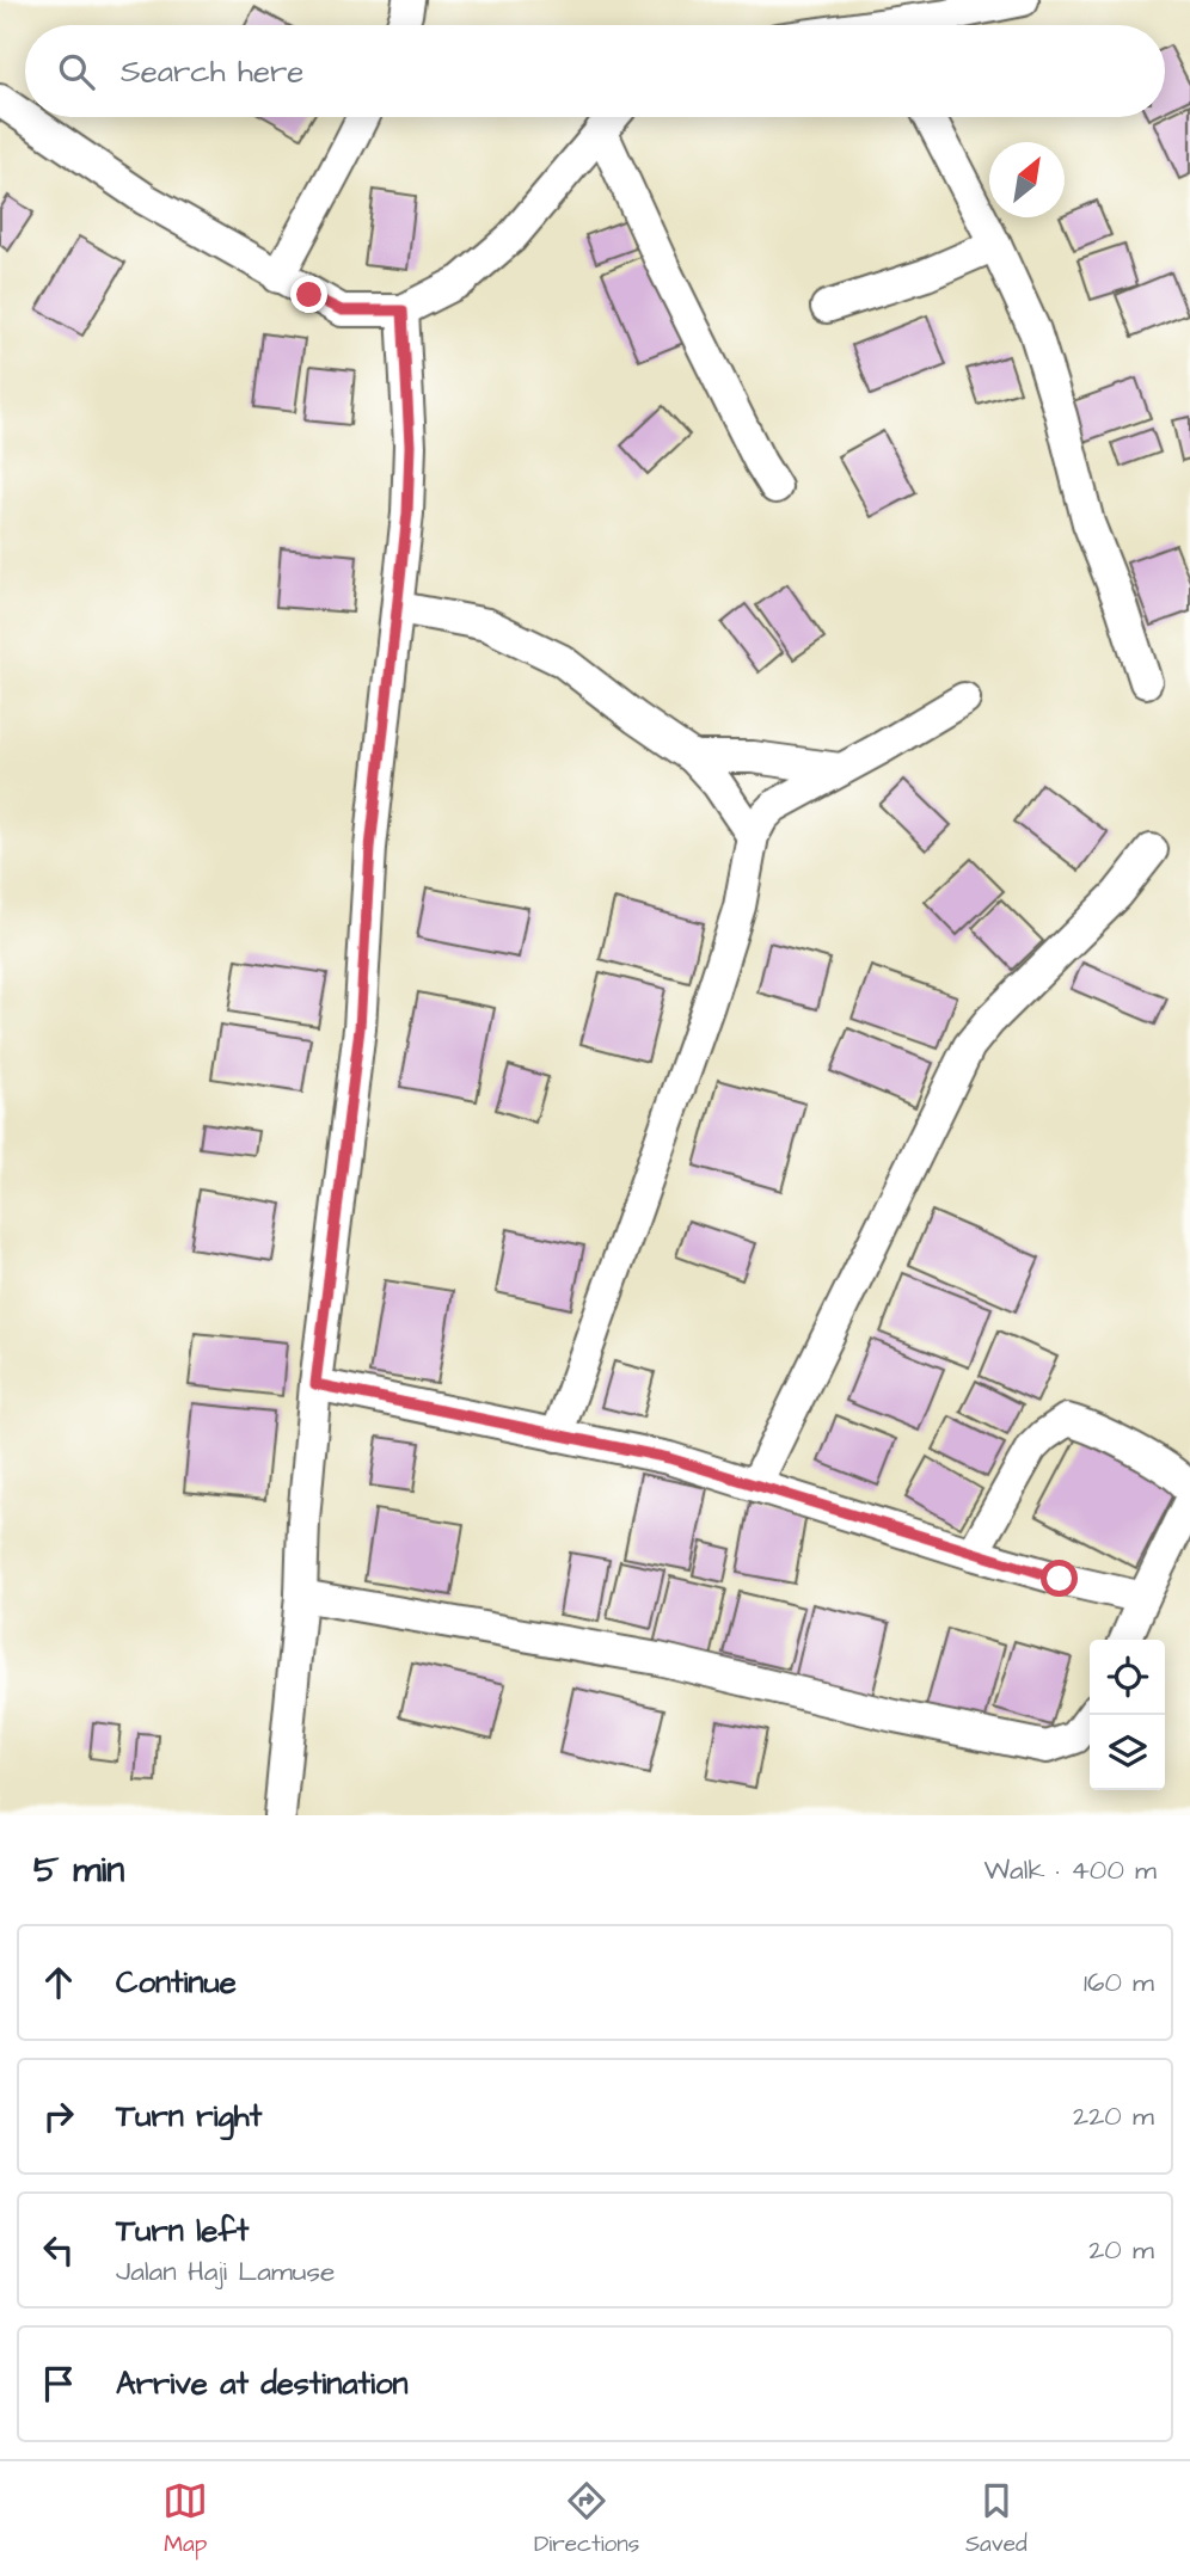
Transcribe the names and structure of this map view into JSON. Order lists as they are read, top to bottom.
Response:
{
  "north": "top right",
  "page": {
    "search": "Search here",
    "heading": ["5 min", "Walk · 400 m"],
    "list": [
      ["Continue", "160 m"],
      ["Turn right", "220 m"],
      ["Turn left", "Jalan Haji Lamuse", "20 m"],
      "Arrive at destination"
    ],
    "nav": ["Map", "Directions", "Saved"]
  }
}
